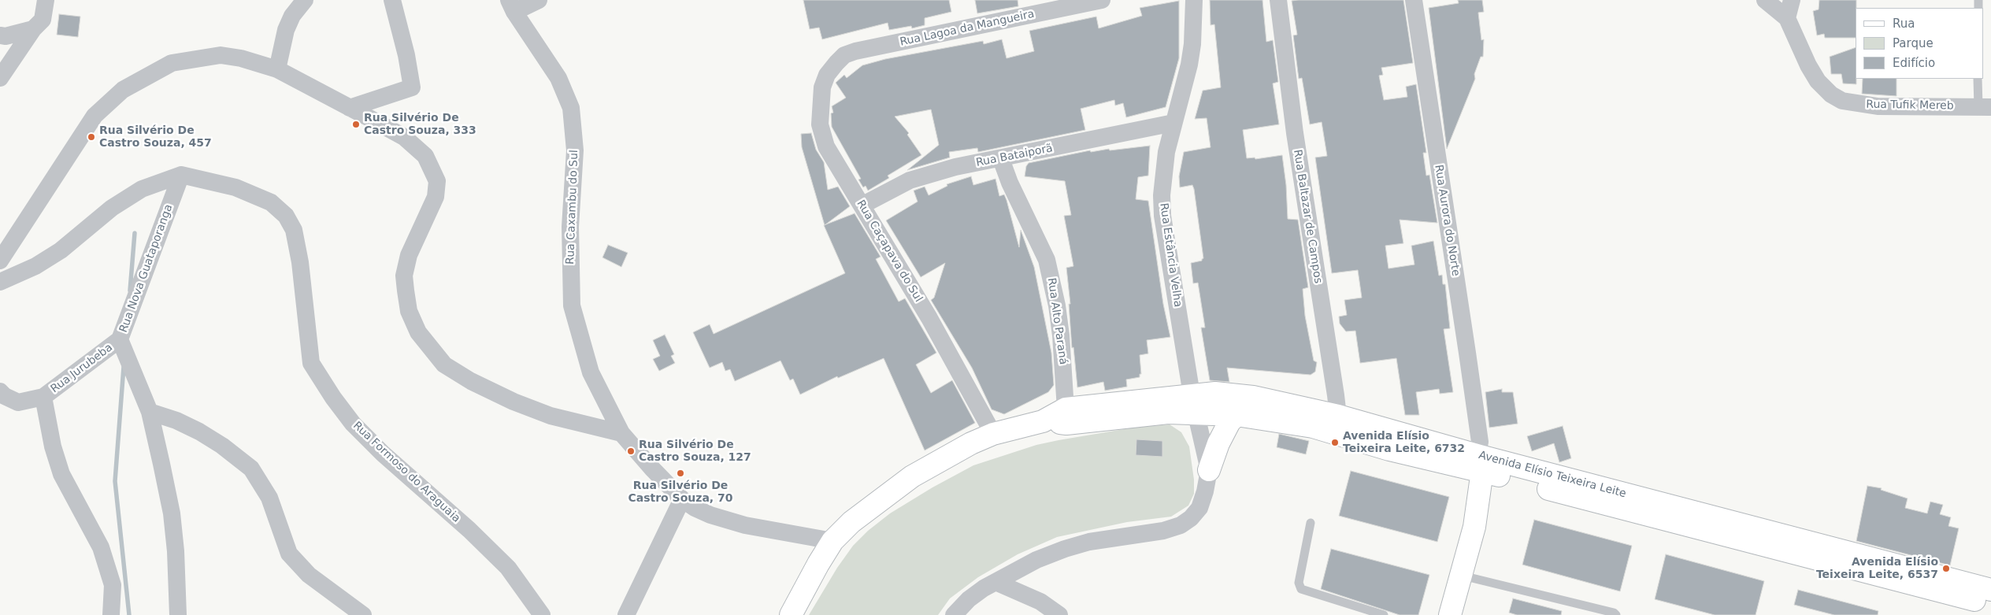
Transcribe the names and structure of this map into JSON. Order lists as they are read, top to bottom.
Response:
{
  "streets": {
    "main road": ["Avenida Elísio Teixeira Leite"],
    "street": [
      "Rua Lagoa da Mangueira",
      "Rua Tufik Mereb",
      "Rua Bataiporã",
      "Rua Caxambu do Sul",
      "Rua Baltazar de Campos",
      "Rua Aurora do Norte",
      "Rua Caçapava do Sul",
      "Rua Estância Velha",
      "Rua Nova Guataporanga",
      "Rua Alto Paraná",
      "Rua Jurubeba",
      "Rua Formoso do Araguaia"
    ]
  },
  "crossings": [
    ["Rua Lagoa da Mangueira", "Rua Caçapava do Sul"],
    ["Rua Bataiporã", "Rua Caçapava do Sul"],
    ["Rua Bataiporã", "Rua Estância Velha"],
    ["Rua Bataiporã", "Rua Alto Paraná"],
    ["Rua Caxambu do Sul", "Avenida Elísio Teixeira Leite"],
    ["Rua Baltazar de Campos", "Avenida Elísio Teixeira Leite"],
    ["Rua Aurora do Norte", "Avenida Elísio Teixeira Leite"],
    ["Rua Caçapava do Sul", "Avenida Elísio Teixeira Leite"],
    ["Rua Estância Velha", "Avenida Elísio Teixeira Leite"],
    ["Rua Nova Guataporanga", "Rua Jurubeba"],
    ["Rua Nova Guataporanga", "Rua Formoso do Araguaia"],
    ["Rua Alto Paraná", "Avenida Elísio Teixeira Leite"]
  ],
  "places": [
    "Rua Silvério De Castro Souza, 333",
    "Rua Silvério De Castro Souza, 457",
    "Avenida Elísio Teixeira Leite, 6732",
    "Rua Silvério De Castro Souza, 127",
    "Rua Silvério De Castro Souza, 70",
    "Avenida Elísio Teixeira Leite, 6537"
  ],
  "legend": ["Rua", "Parque", "Edifício"]
}
